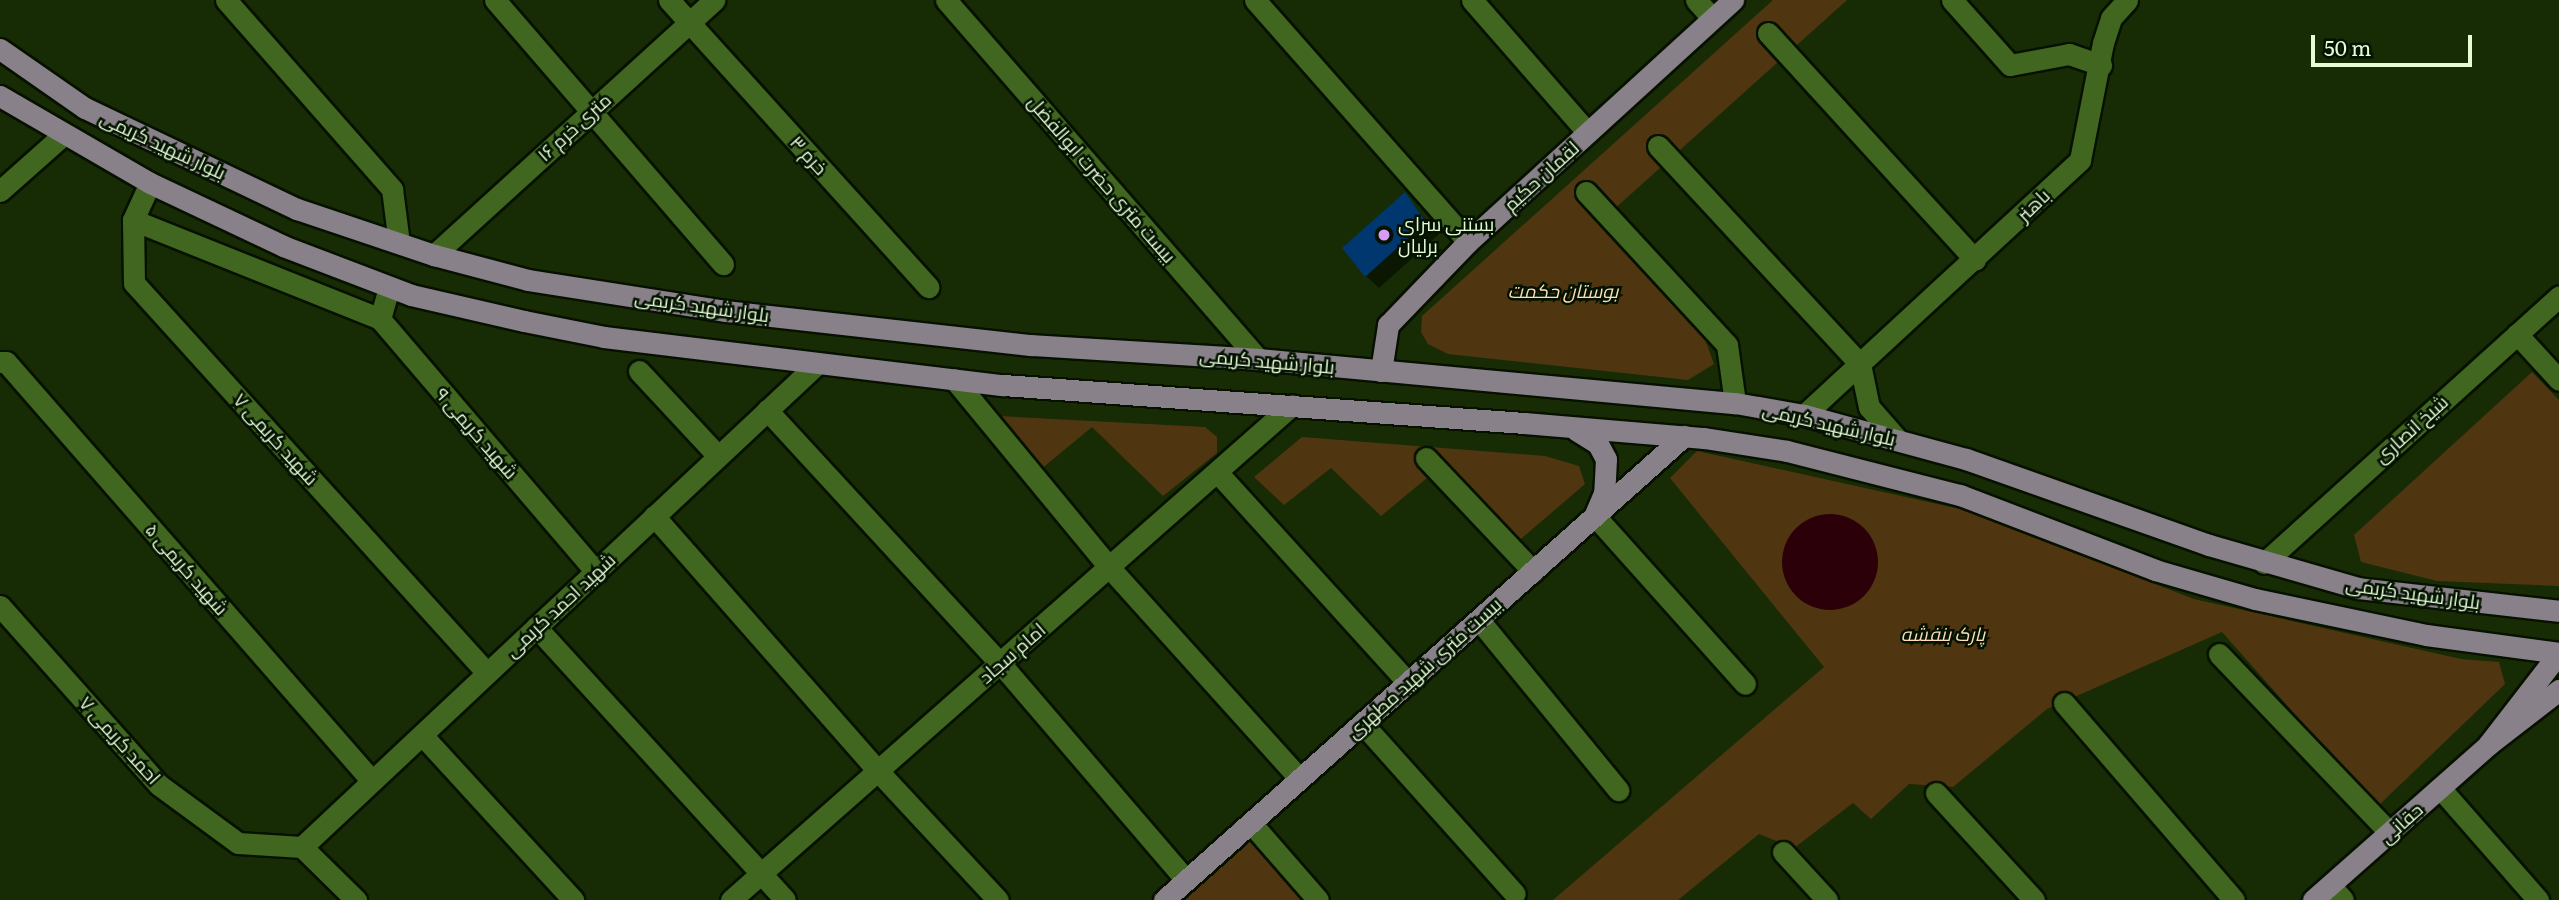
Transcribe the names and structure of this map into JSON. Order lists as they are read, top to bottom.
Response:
{
  "streets": {
    "main road": [
      "بلوار شهید کریمی",
      "لقمان حکیم",
      "بیست متری شهید مطهری",
      "حقانی"
    ],
    "street": [
      "۱۶ متری خرم",
      "خرم ۳",
      "بیست متری حضرت ابوالفضل",
      "باهنر",
      "شیخ انصاری",
      "شهید کریمی ۹",
      "شهید کریمی ۷",
      "شهید کریمی ۵",
      "شهید احمد کریمی",
      "امام سجاد",
      "احمد کریمی ۷"
    ]
  },
  "crossings": [
    ["۱۶ متری خرم", "بلوار شهید کریمی"],
    ["۱۶ متری خرم", "خرم ۳"],
    ["بلوار شهید کریمی", "لقمان حکیم"],
    ["بلوار شهید کریمی", "بیست متری حضرت ابوالفضل"],
    ["بلوار شهید کریمی", "باهنر"],
    ["بلوار شهید کریمی", "شیخ انصاری"],
    ["بلوار شهید کریمی", "شهید کریمی ۷"],
    ["بلوار شهید کریمی", "شهید احمد کریمی"],
    ["بلوار شهید کریمی", "امام سجاد"],
    ["بلوار شهید کریمی", "بیست متری شهید مطهری"],
    ["شهید کریمی ۹", "شهید احمد کریمی"],
    ["شهید کریمی ۷", "شهید احمد کریمی"],
    ["شهید کریمی ۵", "شهید احمد کریمی"],
    ["شهید احمد کریمی", "احمد کریمی ۷"]
  ],
  "parks": ["بوستان حکمت", "پارک بنفشه"],
  "places": ["بستنی سرای برلیان"],
  "scale_bar": "50 m"
}
